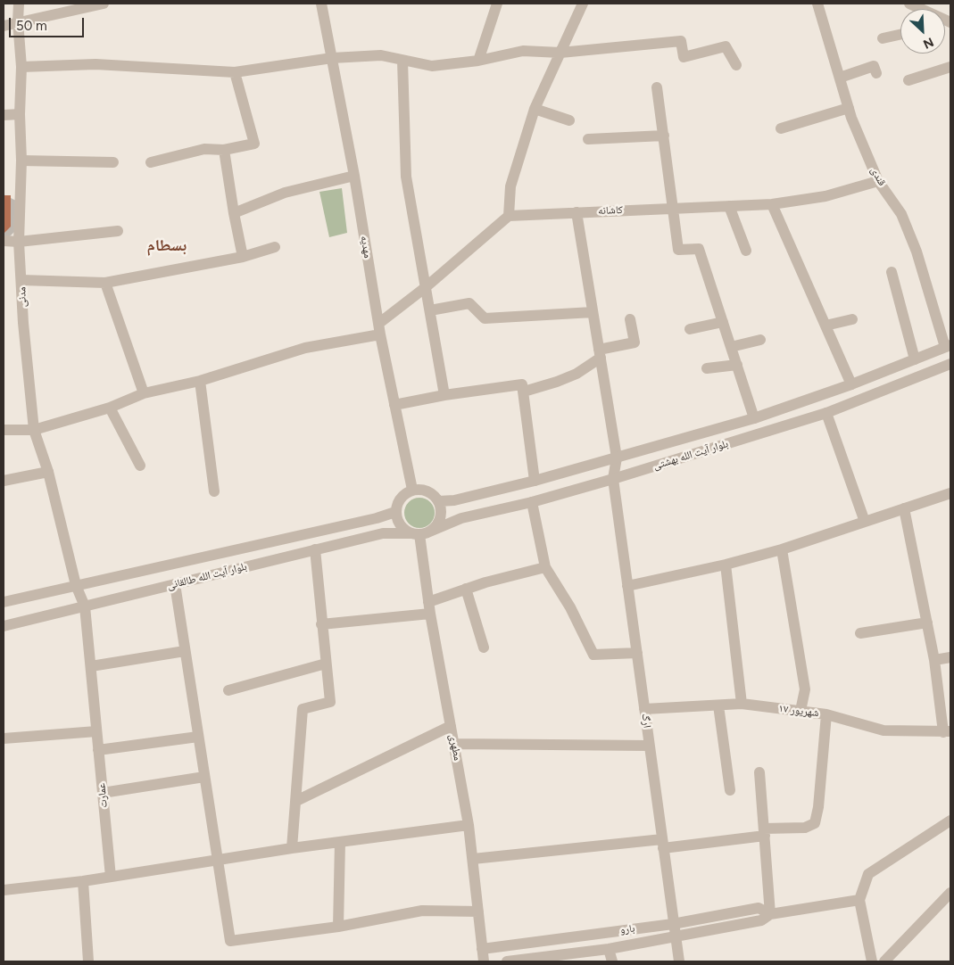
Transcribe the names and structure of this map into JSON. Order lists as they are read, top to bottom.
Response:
{
  "streets": {
    "street": [
      "قندی",
      "کاشانه",
      "مهدیه",
      "مدنی",
      "بلوار آیت الله بهشتی",
      "بلوار آیت الله طالقانی",
      "۱۷ شهریور",
      "ارگ",
      "مطهری",
      "عمارت",
      "بارو"
    ]
  },
  "crossings": [
    ["قندی", "کاشانه"],
    ["قندی", "بلوار آیت الله بهشتی"],
    ["کاشانه", "ارگ"],
    ["مهدیه", "بلوار آیت الله بهشتی"],
    ["مهدیه", "بلوار آیت الله طالقانی"],
    ["مهدیه", "مطهری"],
    ["مدنی", "بلوار آیت الله طالقانی"],
    ["مدنی", "عمارت"],
    ["بلوار آیت الله بهشتی", "بلوار آیت الله طالقانی"],
    ["بلوار آیت الله بهشتی", "ارگ"],
    ["بلوار آیت الله بهشتی", "مطهری"],
    ["بلوار آیت الله طالقانی", "مطهری"],
    ["بلوار آیت الله طالقانی", "عمارت"],
    ["۱۷ شهریور", "ارگ"],
    ["ارگ", "بارو"],
    ["مطهری", "بارو"]
  ],
  "districts": ["بسطام"],
  "scale_bar": "50 m",
  "north": "bottom right"
}
